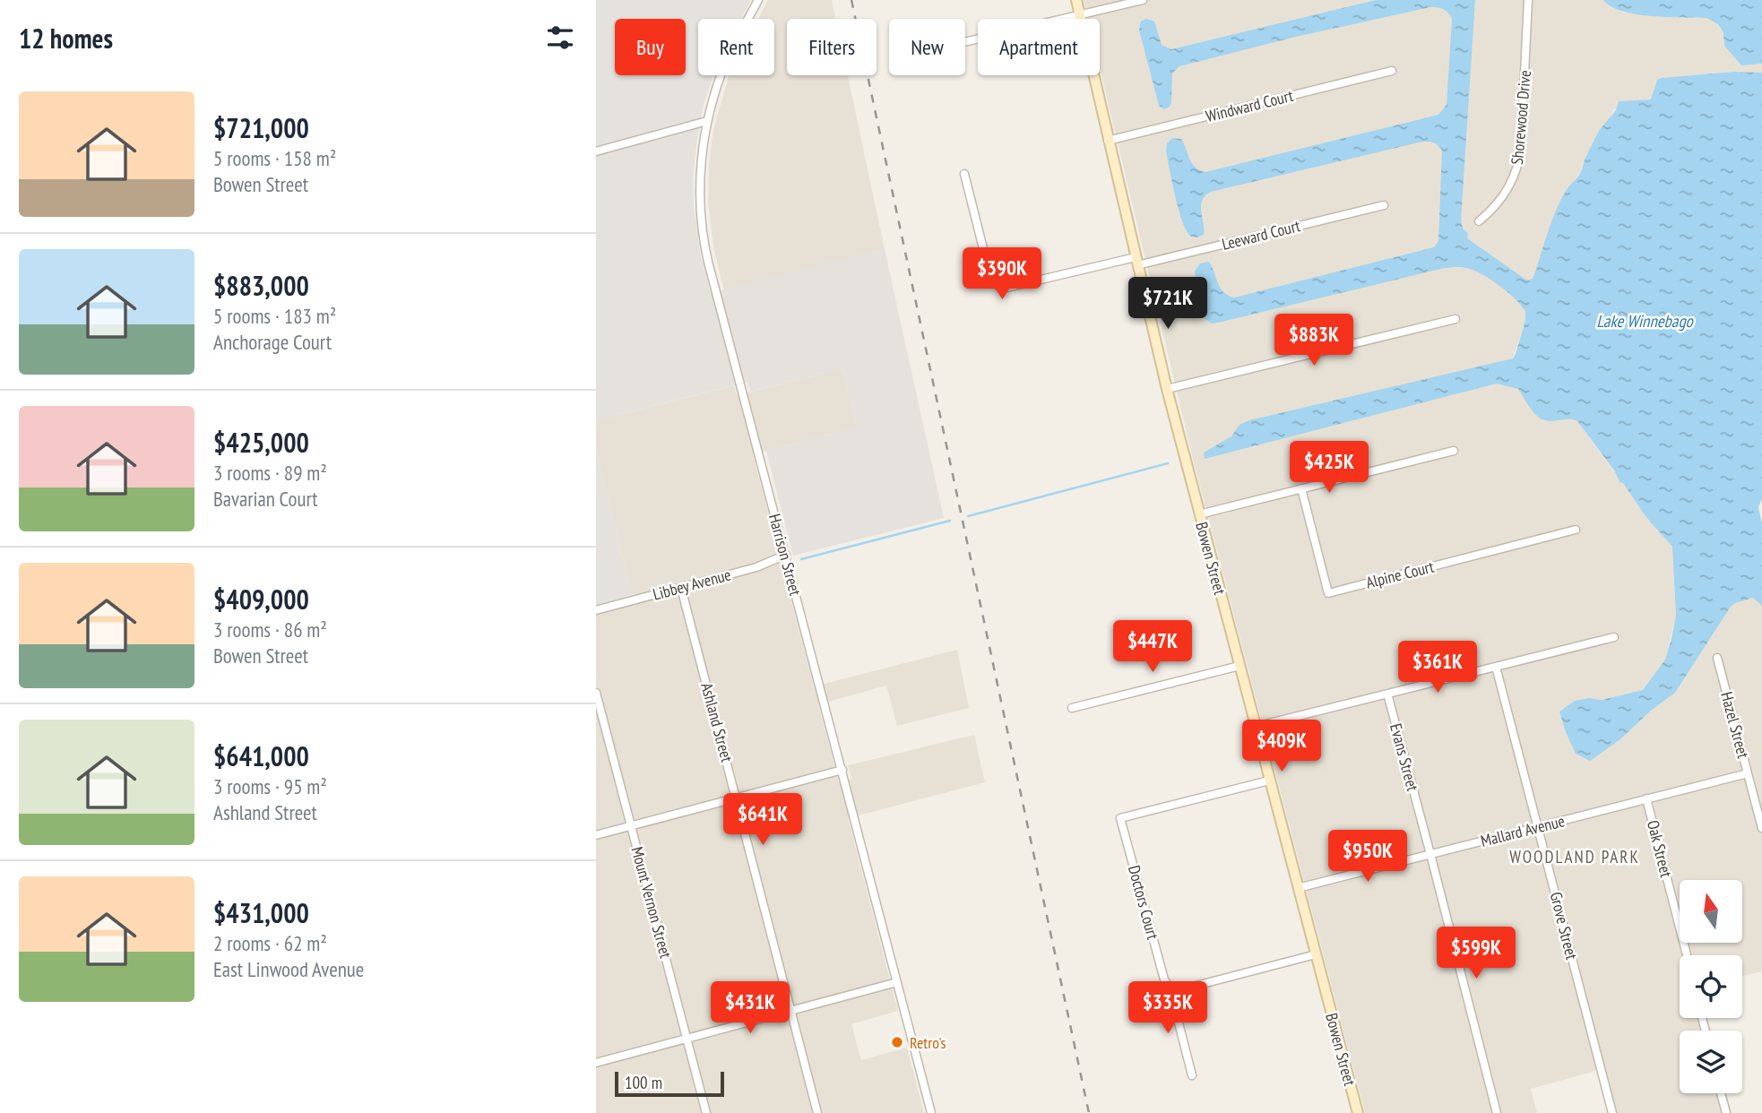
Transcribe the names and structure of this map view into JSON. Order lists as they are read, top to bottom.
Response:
{
  "streets": {
    "main road": ["Bowen Street"],
    "street": [
      "Windward Court",
      "Shorewood Drive",
      "Leeward Court",
      "Harrison Street",
      "Alpine Court",
      "Libbey Avenue",
      "Ashland Street",
      "Hazel Street",
      "Evans Street",
      "Mallard Avenue",
      "Oak Street",
      "Mount Vernon Street",
      "Doctors Court",
      "Grove Street"
    ]
  },
  "crossings": [
    ["Windward Court", "Bowen Street"],
    ["Leeward Court", "Bowen Street"],
    ["Harrison Street", "Libbey Avenue"],
    ["Bowen Street", "Mallard Avenue"],
    ["Bowen Street", "Doctors Court"],
    ["Libbey Avenue", "Ashland Street"],
    ["Hazel Street", "Mallard Avenue"],
    ["Evans Street", "Mallard Avenue"],
    ["Mallard Avenue", "Oak Street"],
    ["Mallard Avenue", "Grove Street"]
  ],
  "districts": ["WOODLAND PARK"],
  "water": ["Lake Winnebago"],
  "places": ["Retro's"],
  "scale_bar": "100 m",
  "north": "top",
  "page": {
    "heading": "12 homes",
    "chip": [
      "Buy",
      "Rent",
      "Filters",
      "New",
      "Apartment"
    ],
    "list": [
      {
        "name": "$721,000",
        "note": "5 rooms · 158 m² · Bowen Street"
      },
      {
        "name": "$883,000",
        "note": "5 rooms · 183 m² · Anchorage Court"
      },
      {
        "name": "$425,000",
        "note": "3 rooms · 89 m² · Bavarian Court"
      },
      {
        "name": "$409,000",
        "note": "3 rooms · 86 m² · Bowen Street"
      },
      {
        "name": "$641,000",
        "note": "3 rooms · 95 m² · Ashland Street"
      },
      {
        "name": "$431,000",
        "note": "2 rooms · 62 m² · East Linwood Avenue"
      }
    ],
    "price": [
      "$390K",
      "$721K",
      "$883K",
      "$425K",
      "$447K",
      "$361K",
      "$409K",
      "$641K",
      "$950K",
      "$599K",
      "$431K",
      "$335K"
    ],
    "scale": "100 m"
  }
}
